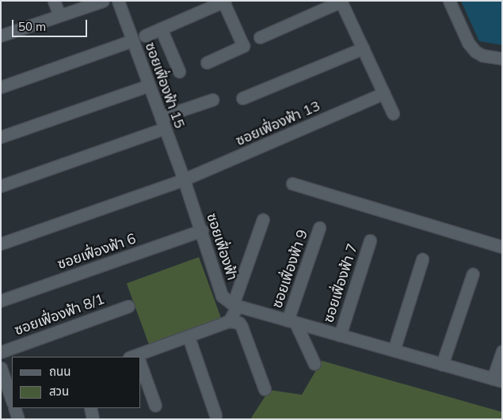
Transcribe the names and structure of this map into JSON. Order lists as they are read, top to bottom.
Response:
{
  "streets": {
    "street": [
      "ซอยเฟื่องฟ้า 15",
      "ซอยเฟื่องฟ้า 13",
      "ซอยเฟื่องฟ้า",
      "ซอยเฟื่องฟ้า 6",
      "ซอยเฟื่องฟ้า 9",
      "ซอยเฟื่องฟ้า 7",
      "ซอยเฟื่องฟ้า 8/1"
    ]
  },
  "crossings": [
    ["ซอยเฟื่องฟ้า 15", "ซอยเฟื่องฟ้า 13"],
    ["ซอยเฟื่องฟ้า 15", "ซอยเฟื่องฟ้า"],
    ["ซอยเฟื่องฟ้า 13", "ซอยเฟื่องฟ้า"],
    ["ซอยเฟื่องฟ้า", "ซอยเฟื่องฟ้า 6"]
  ],
  "legend": ["ถนน", "สวน"],
  "scale_bar": "50 m"
}
